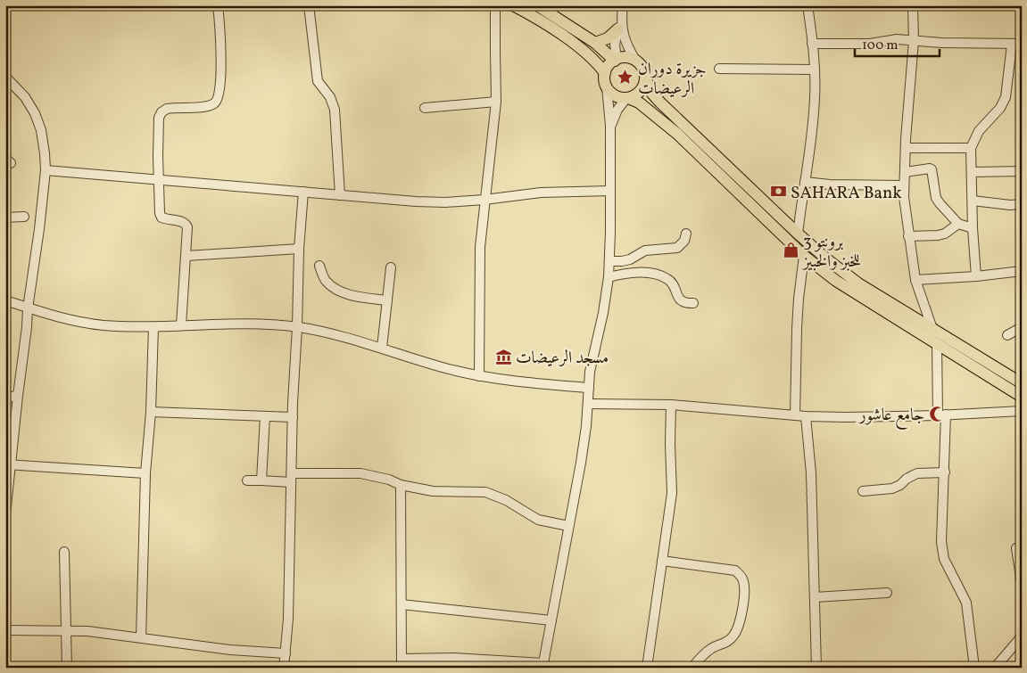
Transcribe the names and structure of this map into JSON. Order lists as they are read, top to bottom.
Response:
{
  "places": {
    "place": ["جزيرة دوران الرعيضات"],
    "bank": ["SAHARA Bank"],
    "shop": ["برونتو 3 للخبز والخبيز"],
    "museum": ["مسجد الرعيضات"],
    "mosque": ["جامع عاشور"]
  },
  "scale_bar": "100 m"
}
